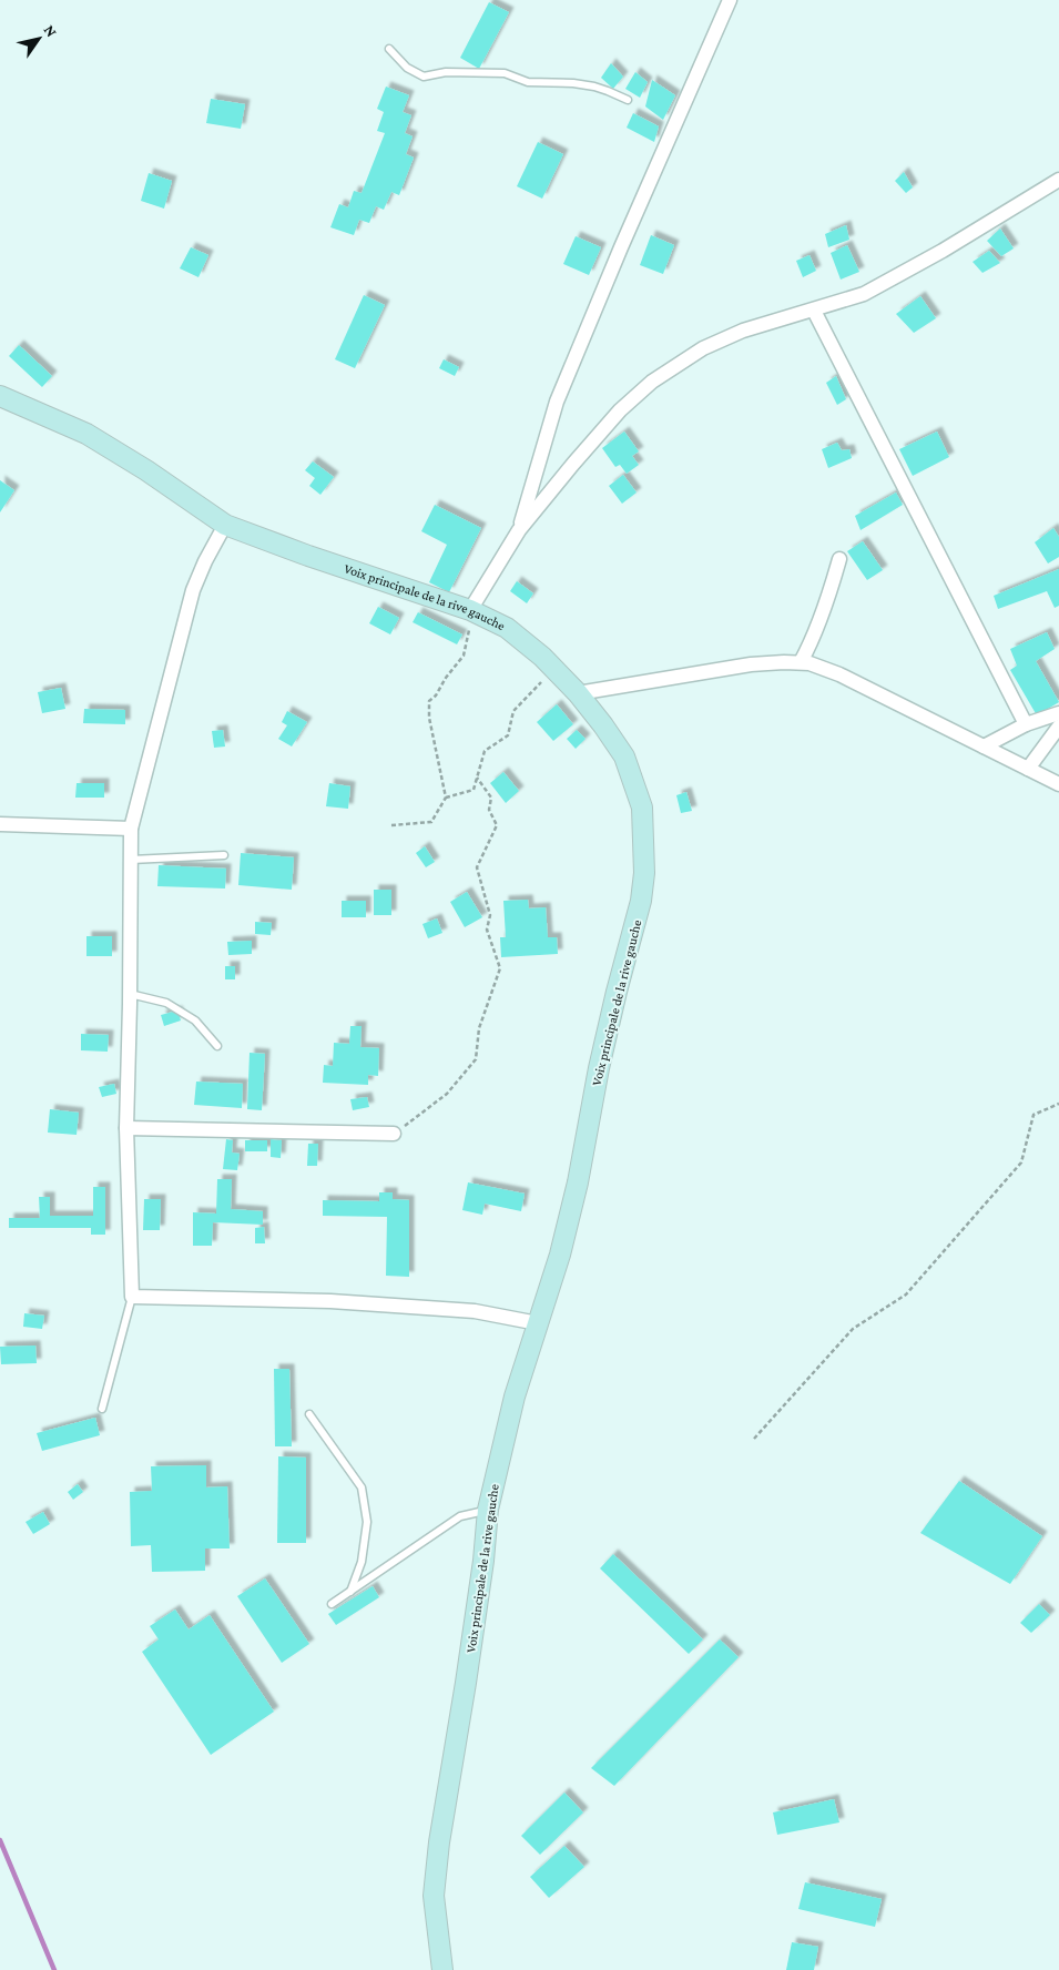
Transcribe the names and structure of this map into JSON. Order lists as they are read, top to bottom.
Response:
{
  "streets": {
    "street": ["Voix principale de la rive gauche"]
  },
  "north": "top right"
}
